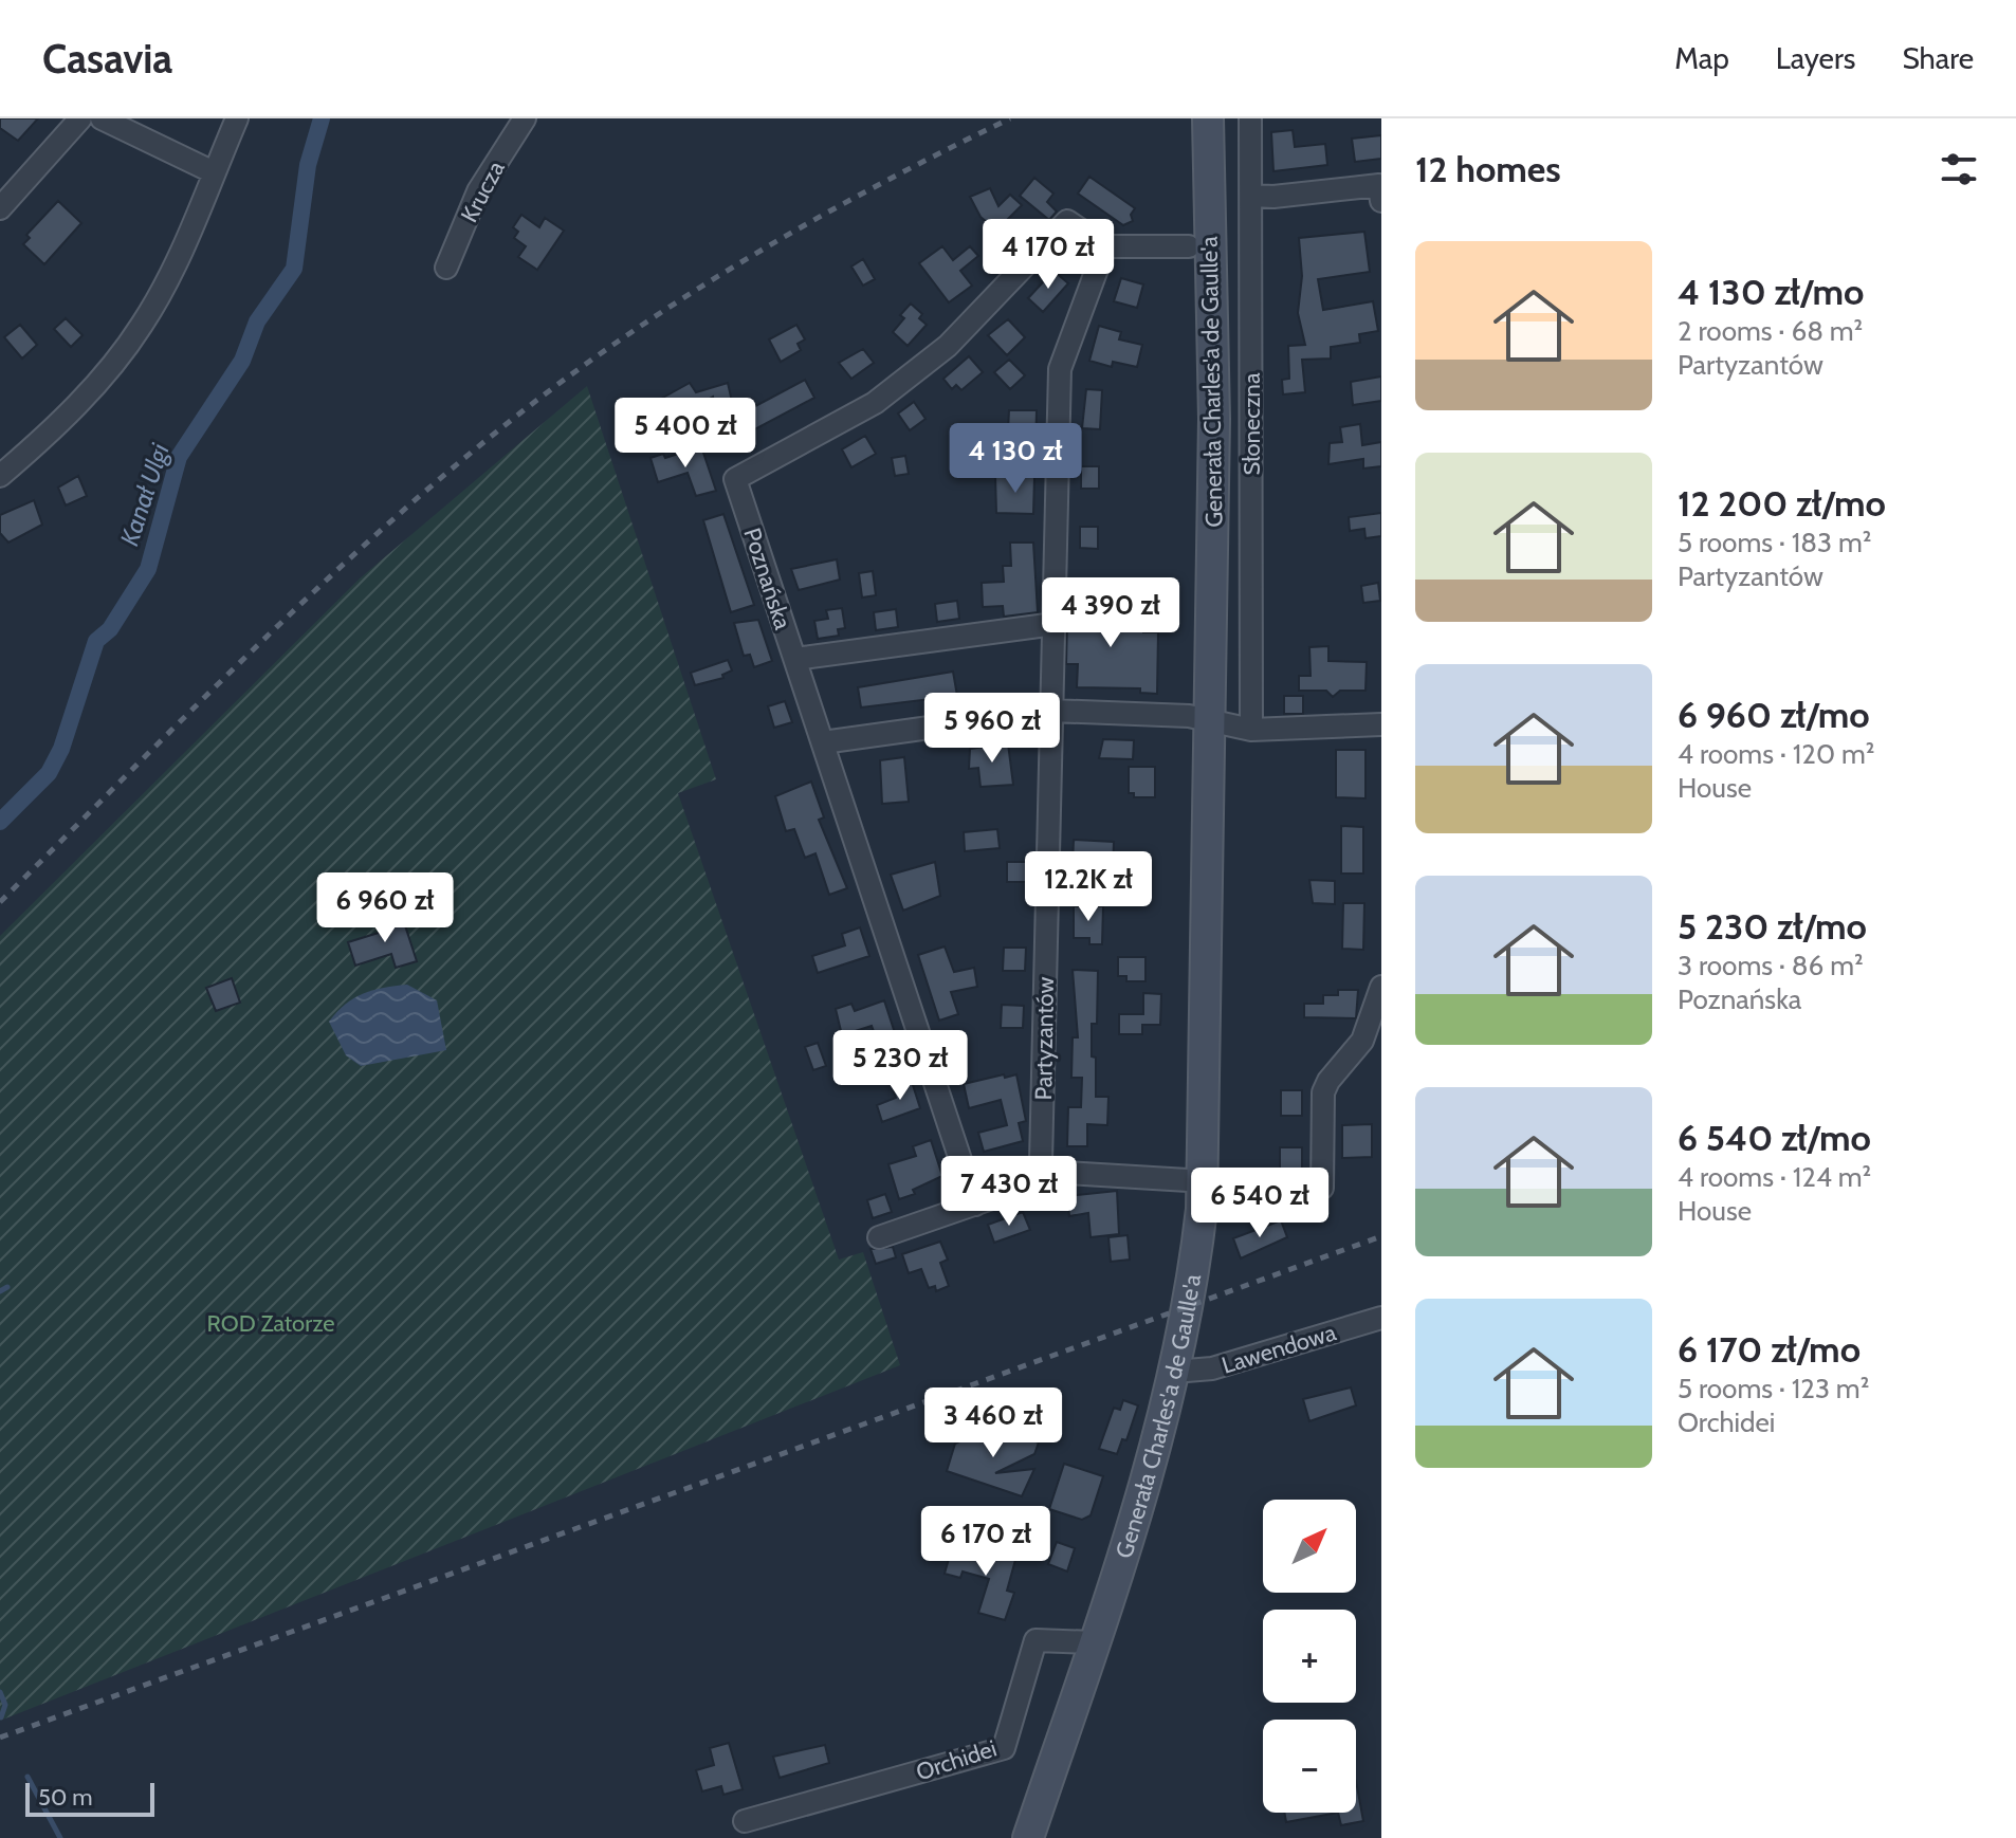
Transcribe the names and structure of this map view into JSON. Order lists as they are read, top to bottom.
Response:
{
  "streets": {
    "main road": ["Generała Charles'a de Gaulle'a"],
    "street": [
      "Krucza",
      "Słoneczna",
      "Poznańska",
      "Partyzantów",
      "Lawendowa",
      "Orchidei"
    ]
  },
  "crossings": [
    ["Generała Charles'a de Gaulle'a", "Lawendowa"],
    ["Generała Charles'a de Gaulle'a", "Orchidei"],
    ["Poznańska", "Partyzantów"]
  ],
  "water": ["Kanał Ulgi"],
  "parks": ["ROD Zatorze"],
  "scale_bar": "50 m",
  "north": "top right",
  "page": {
    "header": "Casavia",
    "nav": ["Map", "Layers", "Share"],
    "heading": "12 homes",
    "price": [
      "4 170 zł",
      "5 400 zł",
      "4 130 zł",
      "4 390 zł",
      "5 960 zł",
      "12.2K zł",
      "6 960 zł",
      "5 230 zł",
      "7 430 zł",
      "6 540 zł",
      "3 460 zł",
      "6 170 zł"
    ],
    "list": [
      {
        "name": "4 130 zł/mo",
        "note": "2 rooms · 68 m² · Partyzantów"
      },
      {
        "name": "12 200 zł/mo",
        "note": "5 rooms · 183 m² · Partyzantów"
      },
      {
        "name": "6 960 zł/mo",
        "note": "4 rooms · 120 m² · House"
      },
      {
        "name": "5 230 zł/mo",
        "note": "3 rooms · 86 m² · Poznańska"
      },
      {
        "name": "6 540 zł/mo",
        "note": "4 rooms · 124 m² · House"
      },
      {
        "name": "6 170 zł/mo",
        "note": "5 rooms · 123 m² · Orchidei"
      }
    ],
    "map_buttons": ["+", "−"],
    "scale": "50 m"
  }
}
